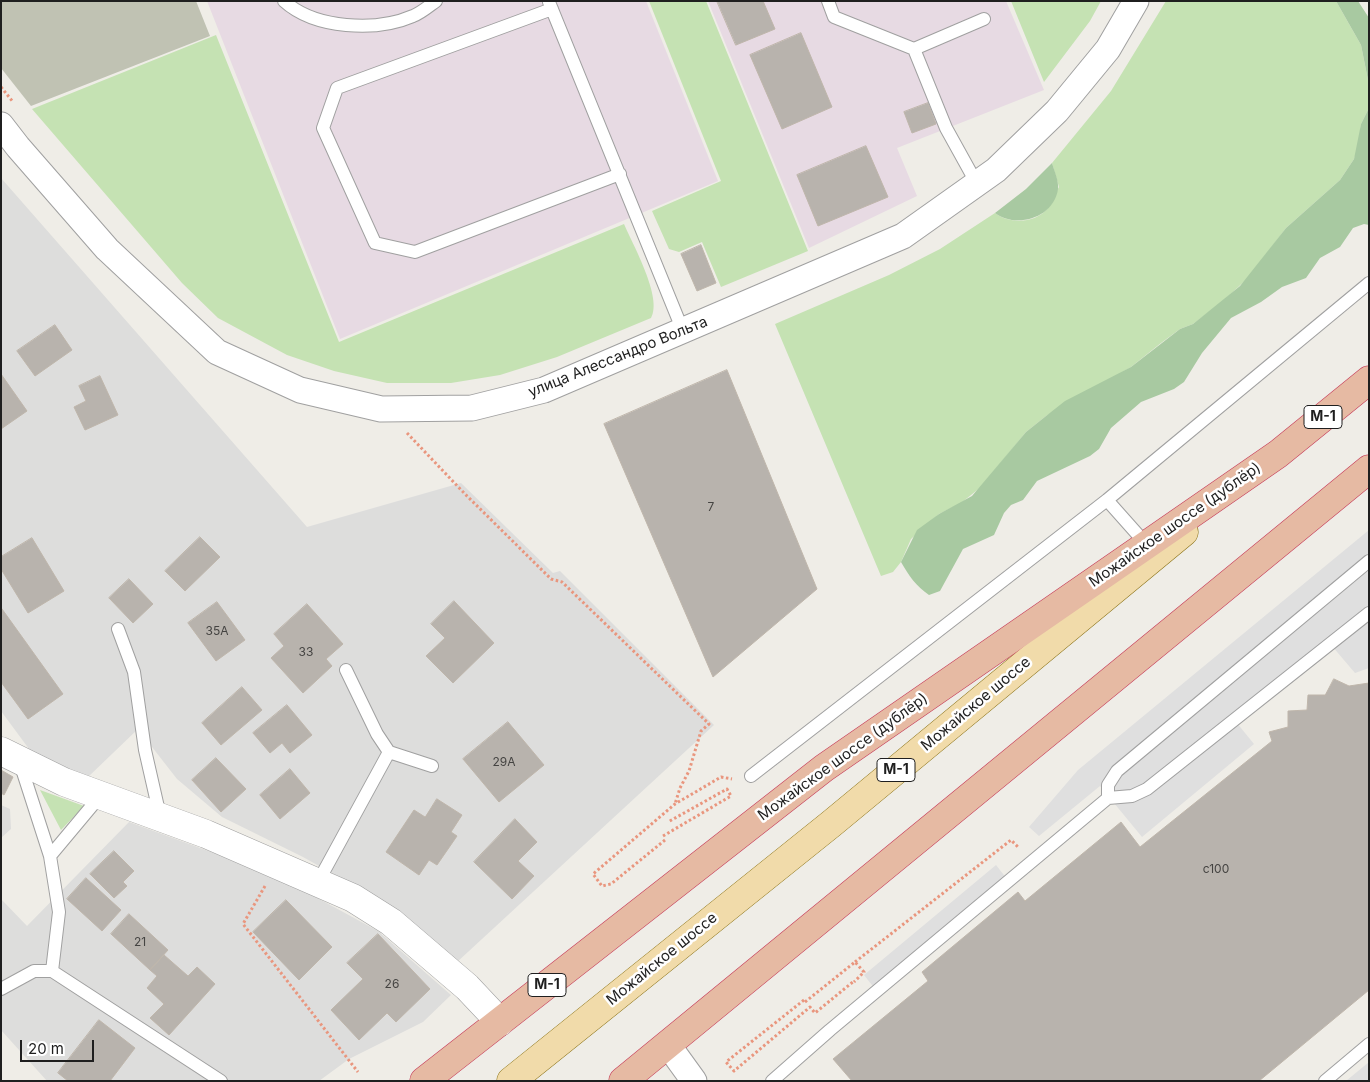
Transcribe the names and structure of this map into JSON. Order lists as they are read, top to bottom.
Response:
{
  "streets": {
    "highway": ["М-1", "Можайское шоссе (дублёр)", "Можайское шоссе"],
    "street": ["улица Алессандро Вольта"]
  },
  "crossings": [
    ["Можайское шоссе (дублёр)", "Можайское шоссе"]
  ],
  "house_numbers": [
    "7",
    "35А",
    "33",
    "29А",
    "с100",
    "21",
    "26"
  ],
  "scale_bar": "20 m"
}
